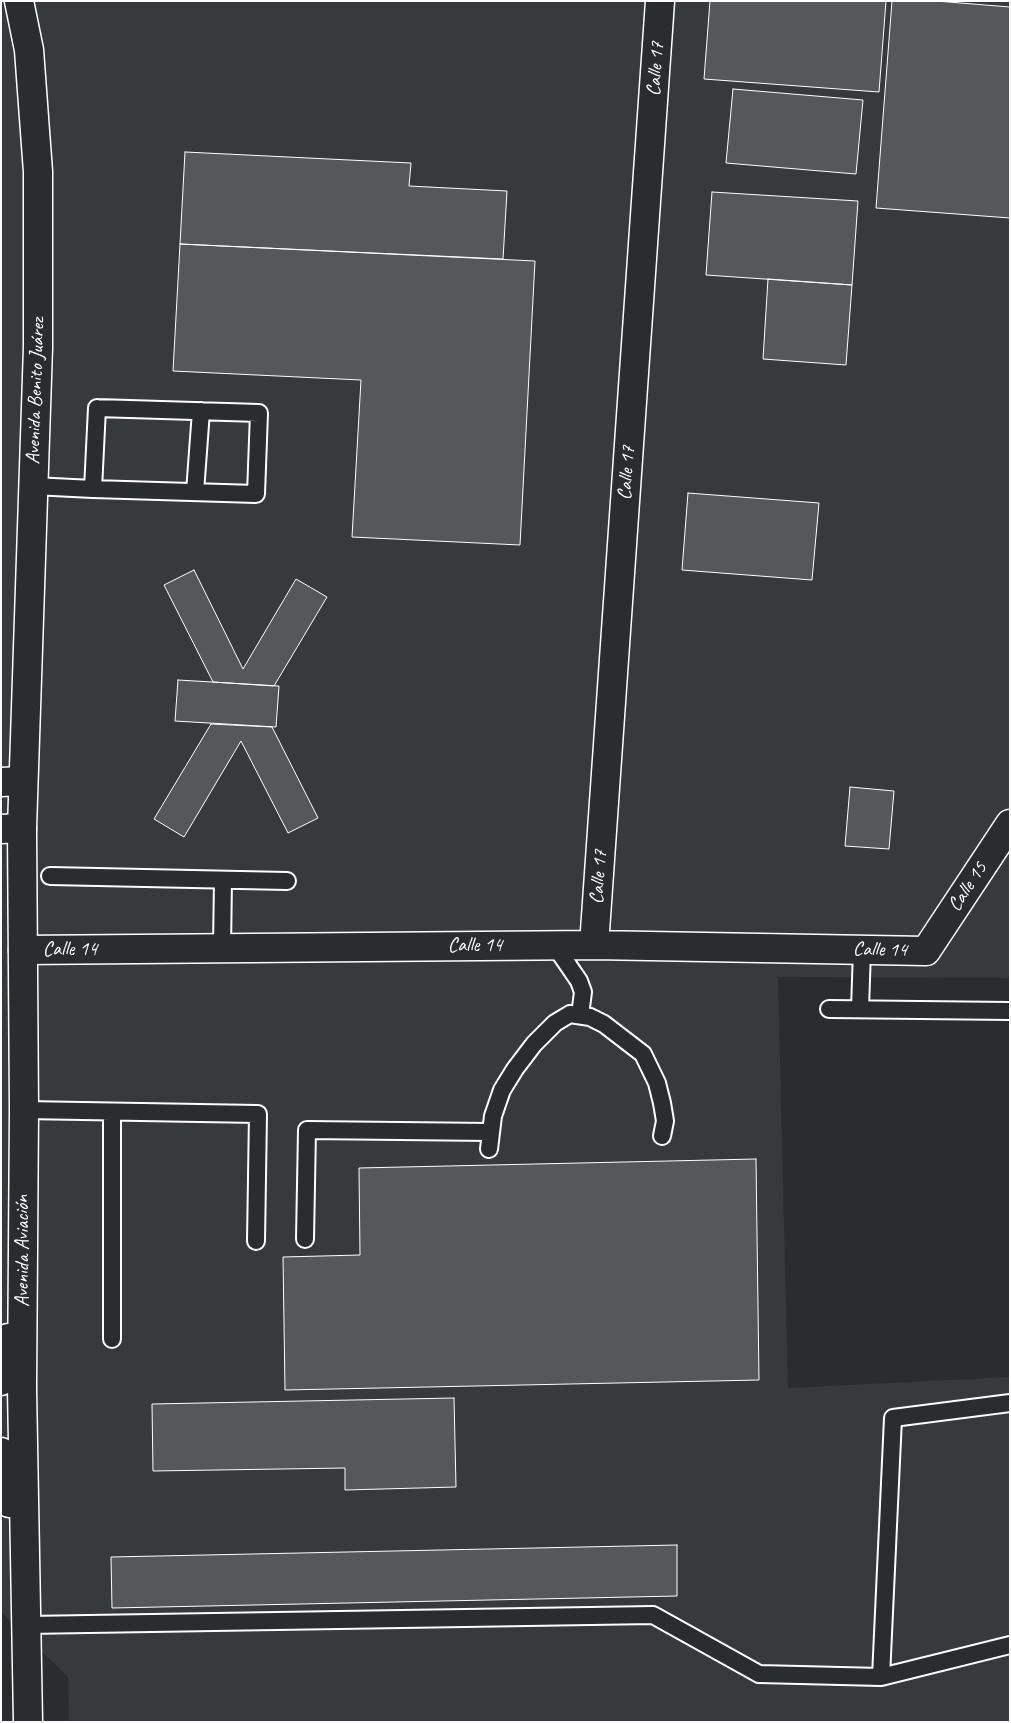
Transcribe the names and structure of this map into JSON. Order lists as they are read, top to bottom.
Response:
{
  "streets": {
    "main road": [
      "Calle 17",
      "Avenida Benito Juárez",
      "Calle 15",
      "Calle 14",
      "Avenida Aviación"
    ]
  },
  "crossings": [
    ["Calle 17", "Calle 14"],
    ["Avenida Benito Juárez", "Avenida Aviación"],
    ["Calle 15", "Calle 14"],
    ["Calle 14", "Avenida Aviación"]
  ]
}
